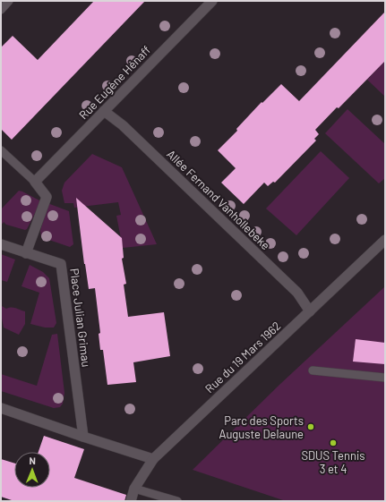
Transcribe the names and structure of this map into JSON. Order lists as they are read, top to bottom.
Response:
{
  "streets": {
    "street": [
      "Rue Eugène Hénaff",
      "Allée Fernand Vanhollebeke",
      "Place Julian Grimau",
      "Rue du 19 Mars 1962"
    ]
  },
  "crossings": [
    ["Rue Eugène Hénaff", "Allée Fernand Vanhollebeke"],
    ["Allée Fernand Vanhollebeke", "Rue du 19 Mars 1962"]
  ],
  "places": ["Parc des Sports Auguste Delaune", "SDUS Tennis 3 et 4"],
  "north": "top"
}
